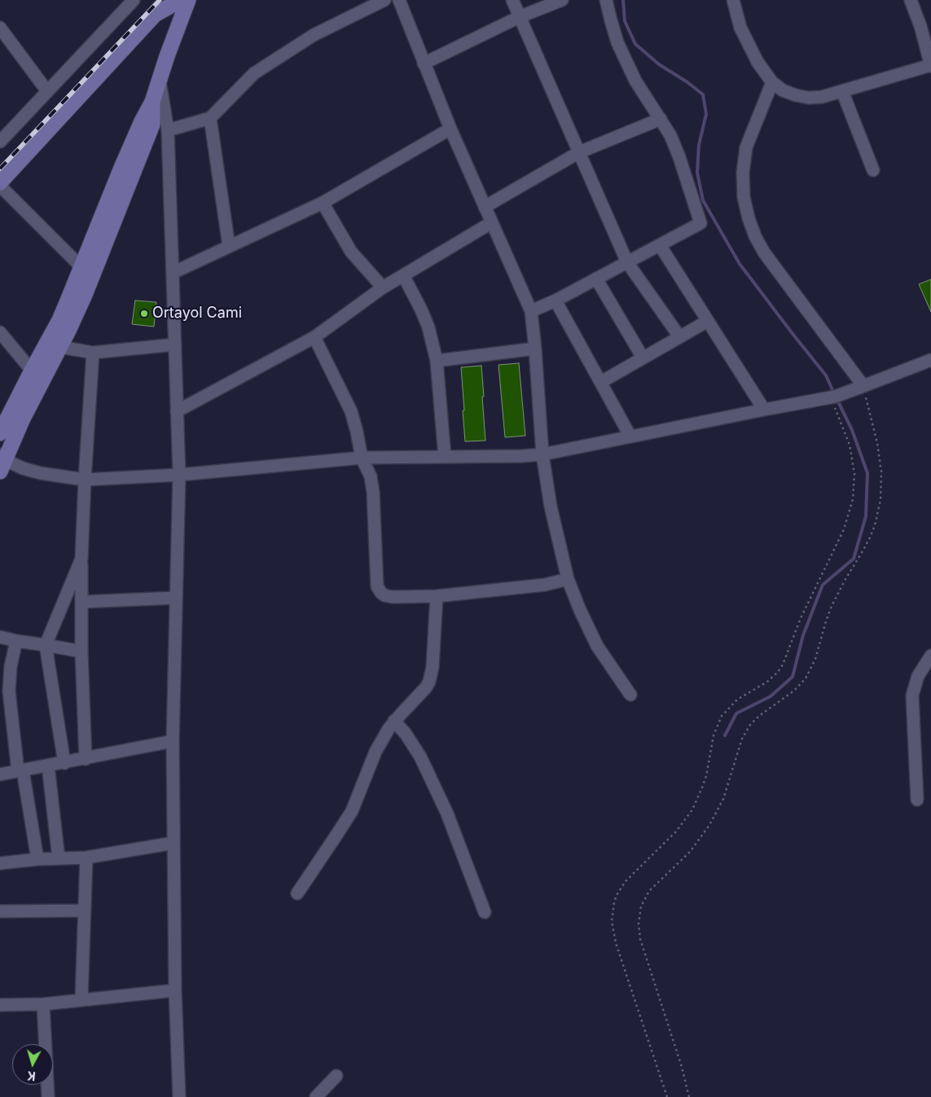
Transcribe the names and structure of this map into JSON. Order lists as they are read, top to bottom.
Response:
{
  "places": ["Ortayol Cami"],
  "north": "bottom"
}
